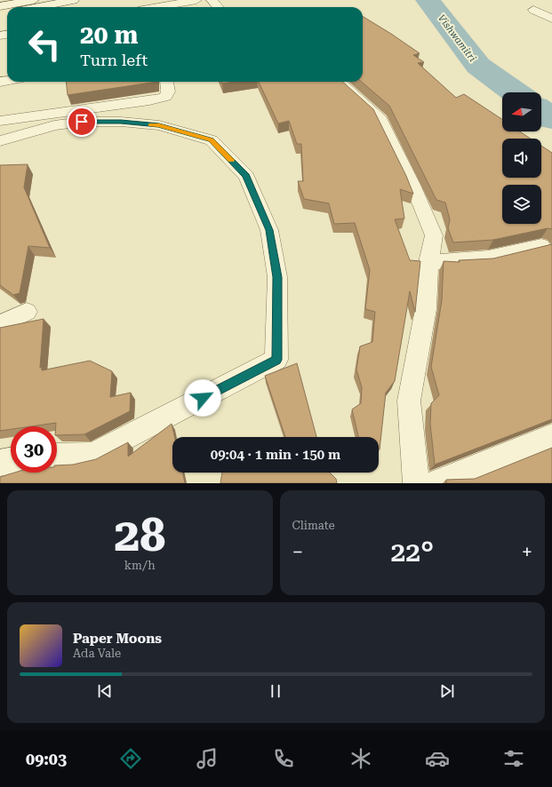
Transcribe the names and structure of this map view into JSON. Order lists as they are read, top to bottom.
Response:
{
  "water": ["Vishwamitri"],
  "north": "left",
  "page": {
    "turn": ["20 m", "Turn left"],
    "limit": "30",
    "trip": "09:04 · 1 min · 150 m",
    "tile": [
      ["28", "km/h"],
      "Climate"
    ],
    "heat": ["−", "22°", "+"],
    "song": ["Paper Moons", "Ada Vale"],
    "tabs": "09:03"
  }
}
